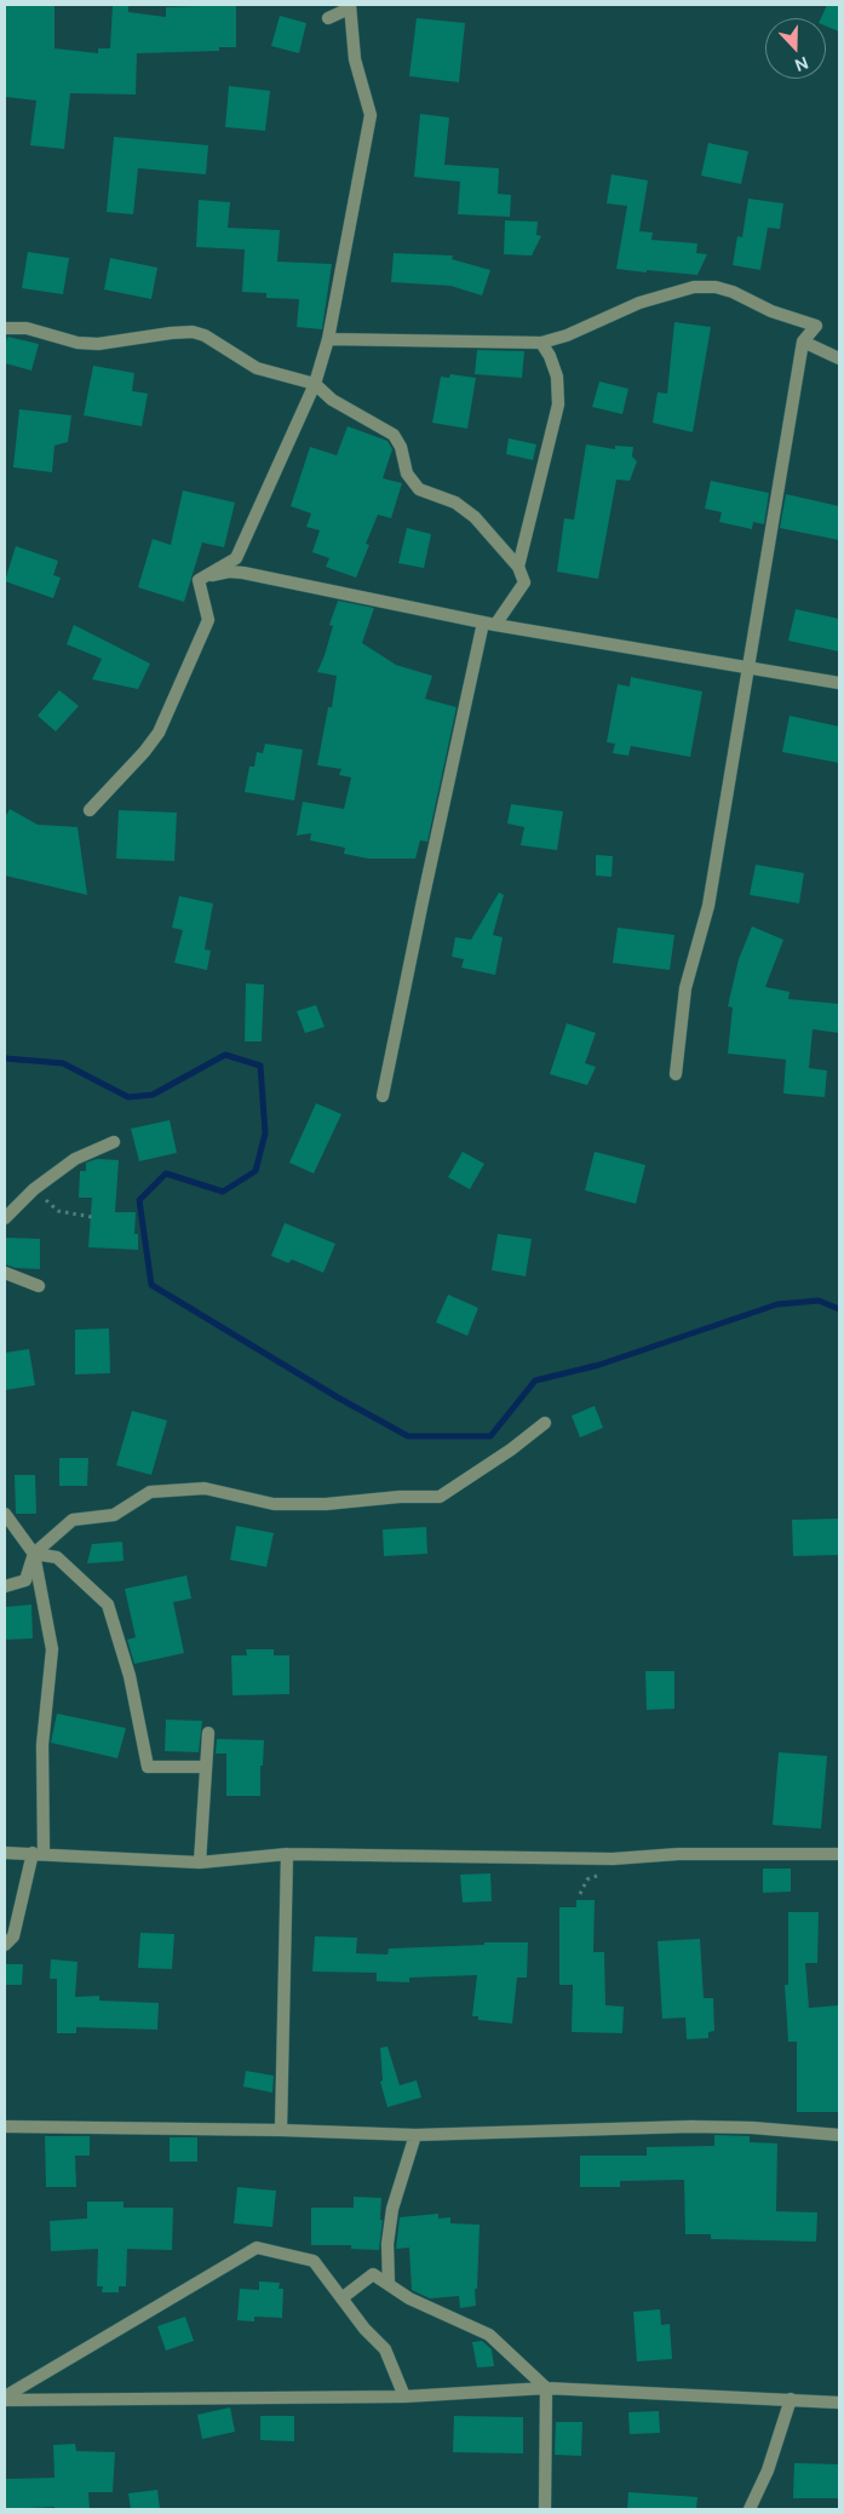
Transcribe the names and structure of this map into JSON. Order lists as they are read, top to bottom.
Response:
{
  "north": "bottom"
}
